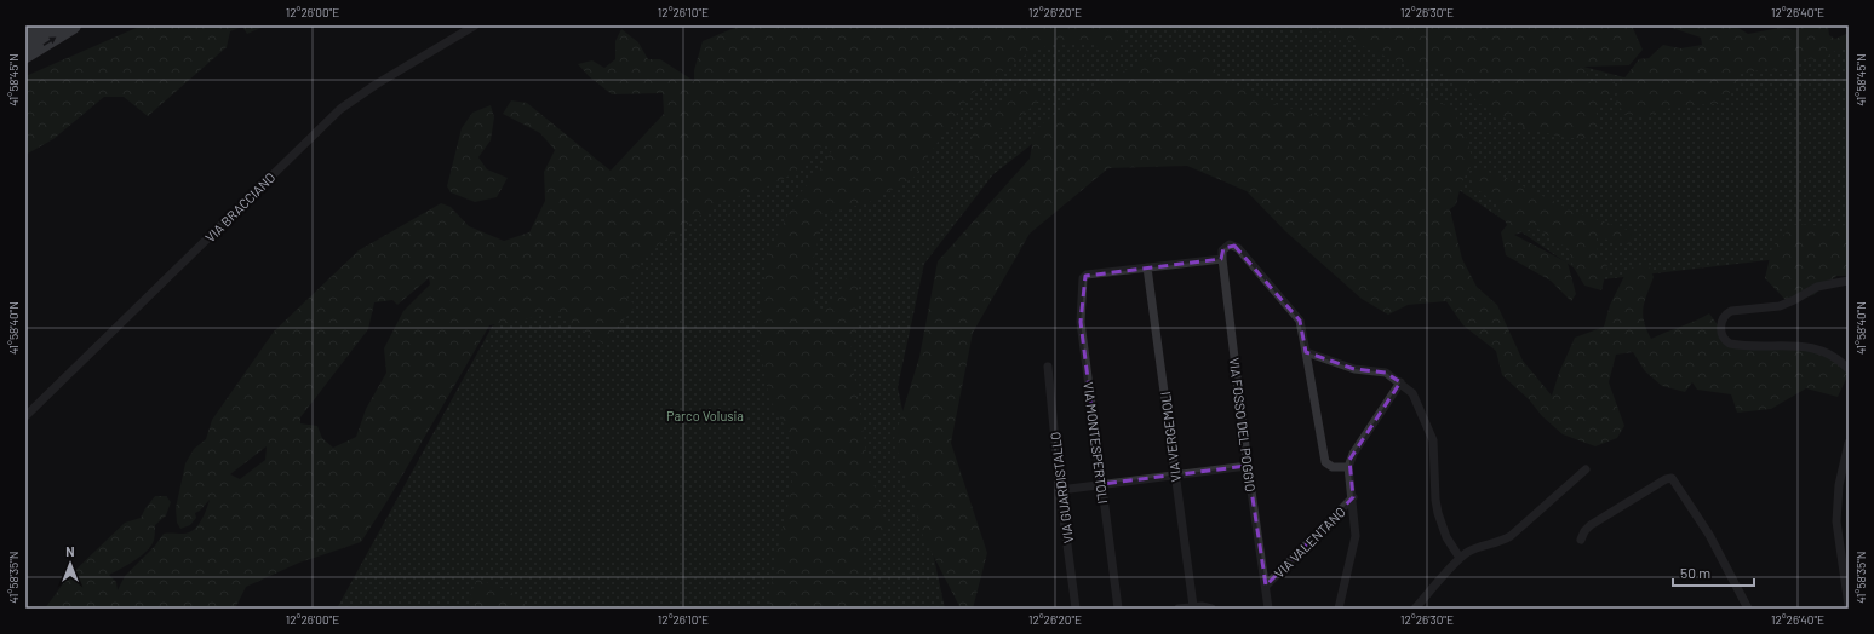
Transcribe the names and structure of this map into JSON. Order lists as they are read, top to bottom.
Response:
{
  "streets": {
    "street": [
      "VIA BRACCIANO",
      "VIA FOSSO DEL POGGIO",
      "VIA VERGEMOLI",
      "VIA MONTESPERTOLI",
      "VIA GUARDISTALLO",
      "VIA VALENTANO"
    ]
  },
  "crossings": [
    ["VIA FOSSO DEL POGGIO", "VIA VALENTANO"],
    ["VIA VERGEMOLI", "VIA MONTESPERTOLI"]
  ],
  "parks": ["Parco Volusia"],
  "scale_bar": "50 m",
  "north": "top",
  "coordinates": [
    "12°26'00\"E",
    "12°26'10\"E",
    "12°26'20\"E",
    "12°26'30\"E",
    "12°26'40\"E",
    "41°58'45\"N",
    "41°58'40\"N",
    "41°58'35\"N"
  ]
}
